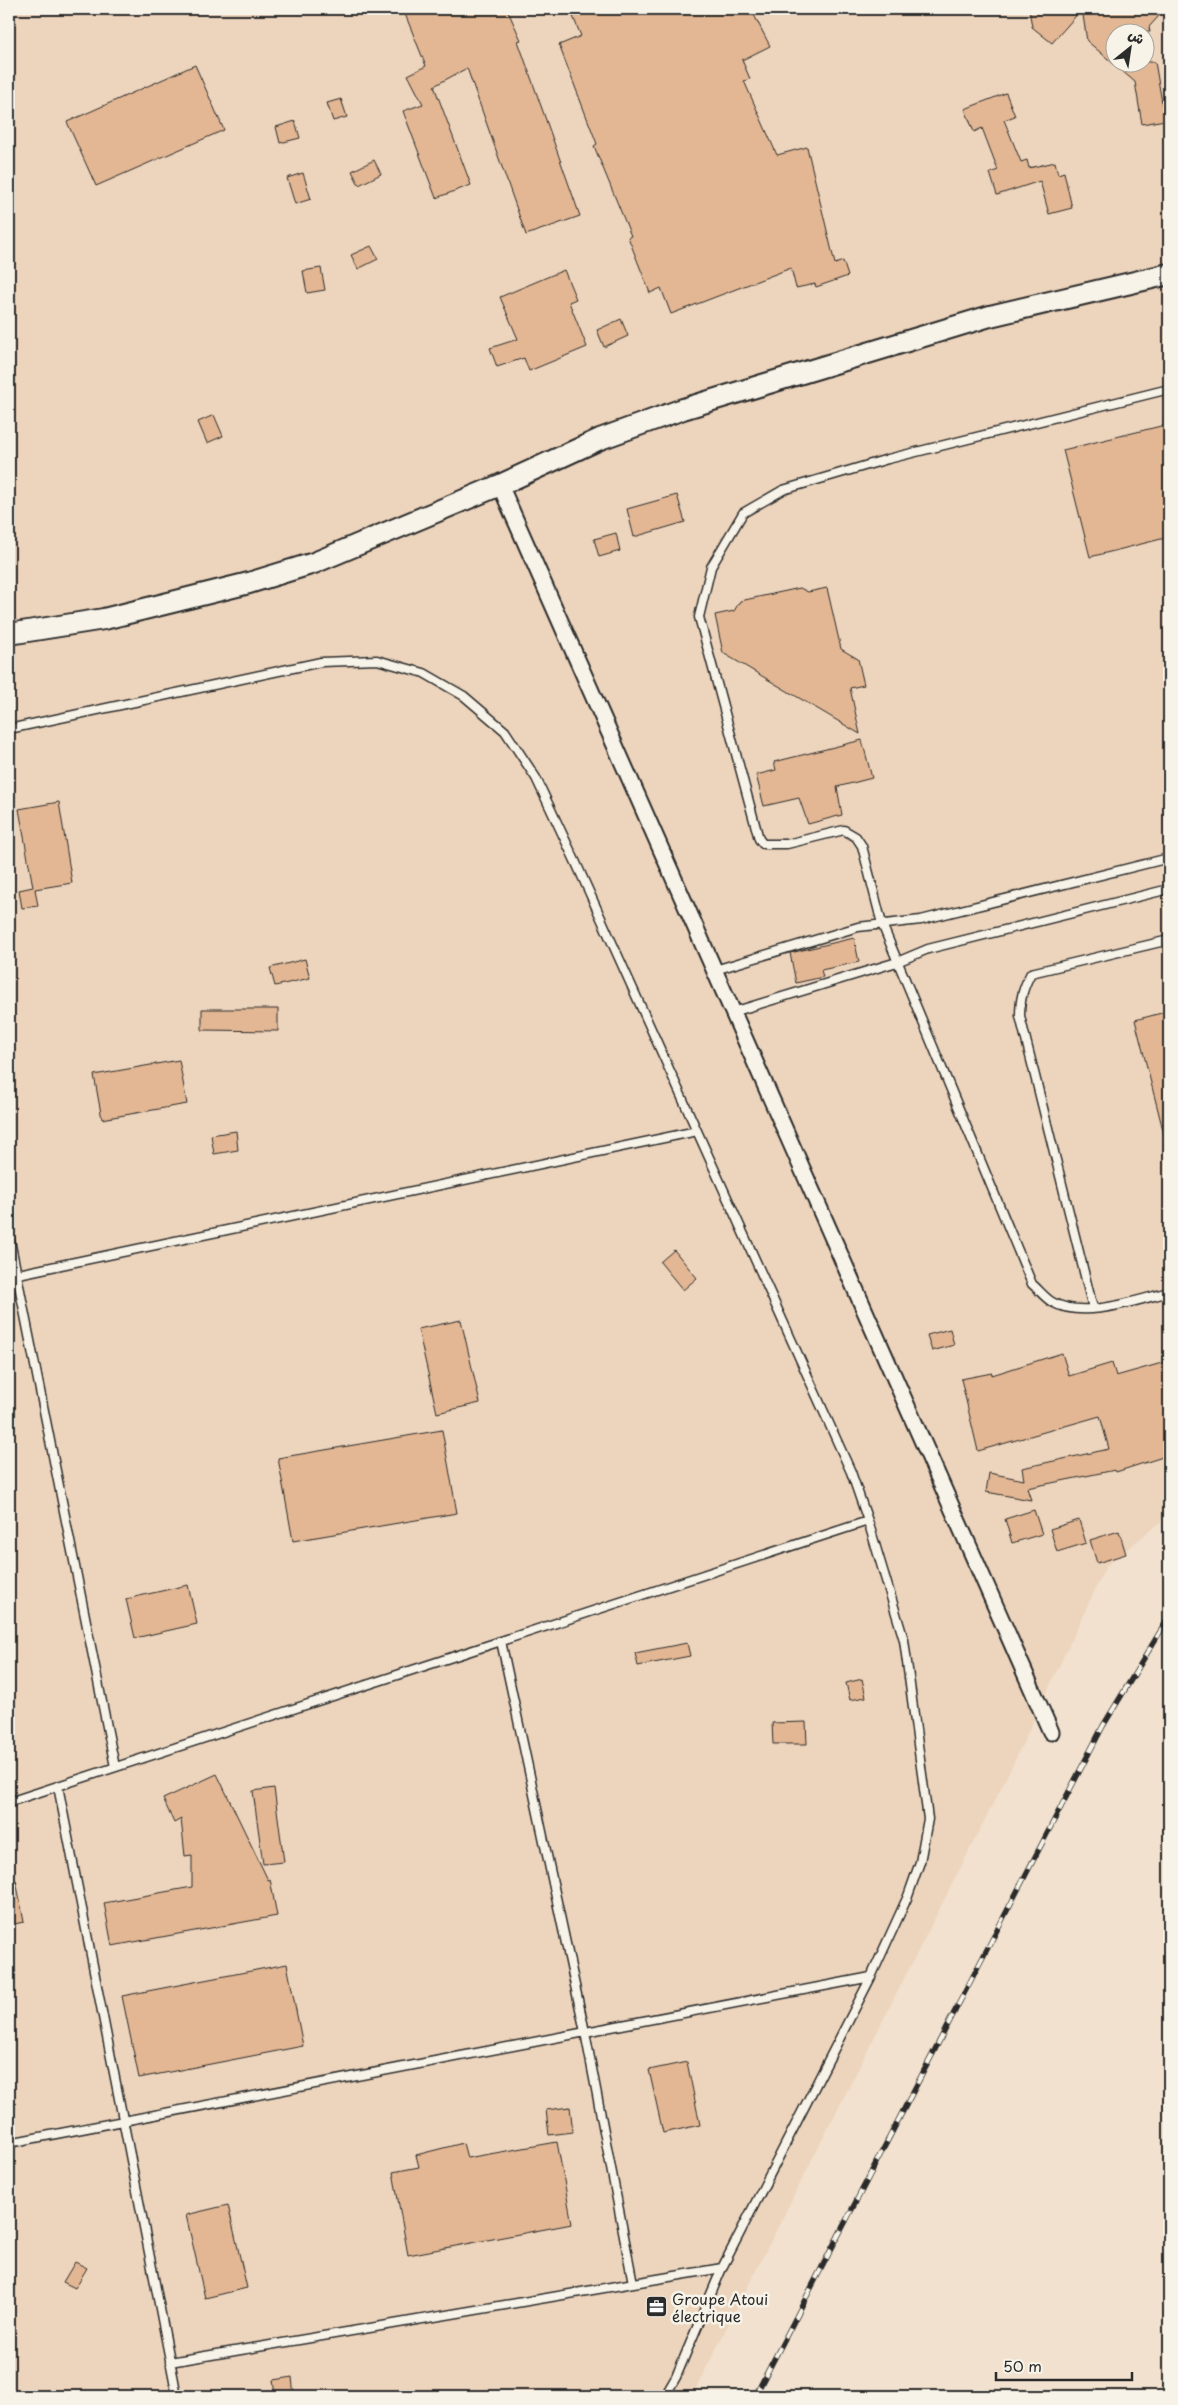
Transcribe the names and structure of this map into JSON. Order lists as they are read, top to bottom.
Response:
{
  "places": {
    "office": ["Groupe Atoui électrique"]
  },
  "scale_bar": "50 m",
  "north": "top right"
}
